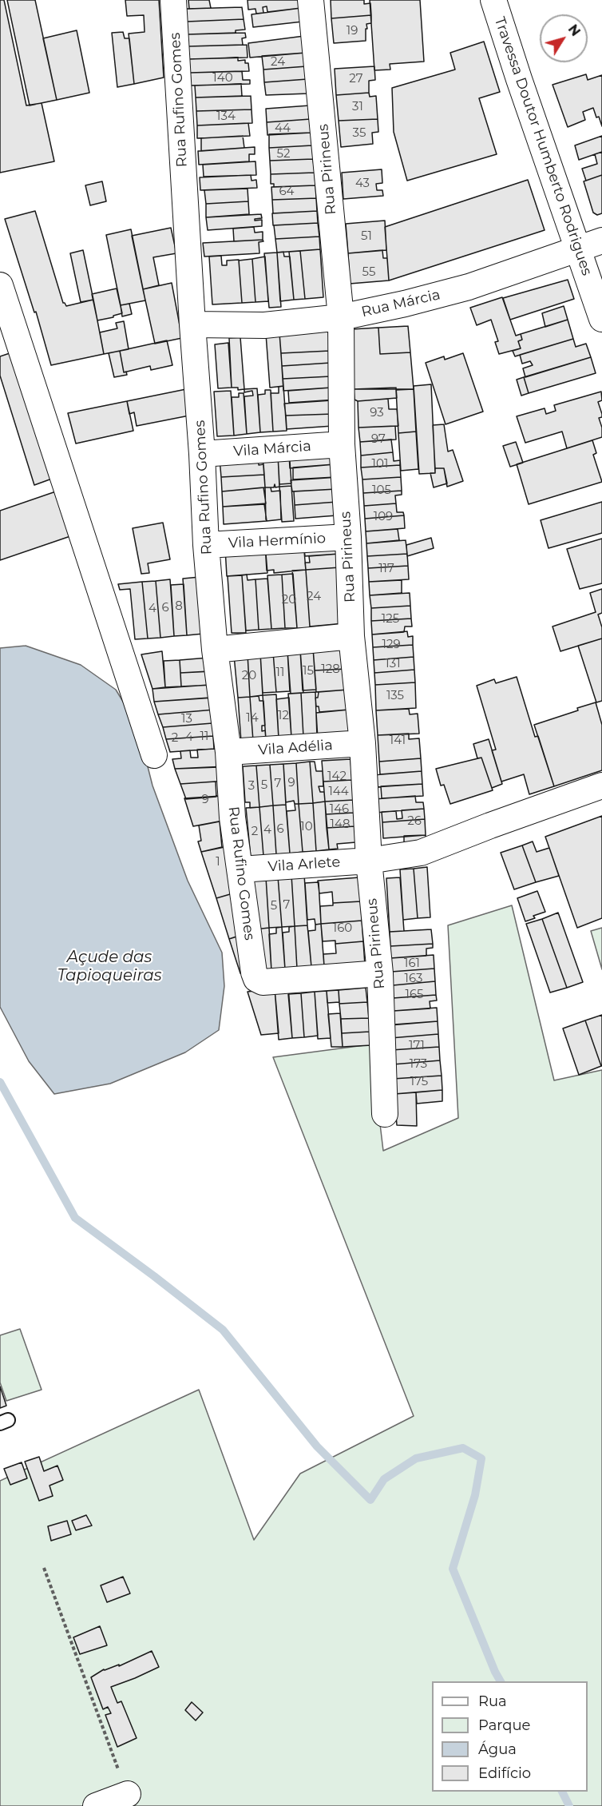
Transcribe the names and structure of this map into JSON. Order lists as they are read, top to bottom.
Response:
{
  "streets": {
    "street": [
      "Rua Rufino Gomes",
      "Travessa Doutor Humberto Rodrigues",
      "Rua Pirineus",
      "Rua Márcia",
      "Vila Márcia",
      "Vila Hermínio",
      "Vila Adélia",
      "Vila Arlete"
    ]
  },
  "crossings": [
    ["Rua Rufino Gomes", "Rua Pirineus"],
    ["Rua Rufino Gomes", "Rua Márcia"],
    ["Rua Rufino Gomes", "Vila Márcia"],
    ["Rua Rufino Gomes", "Vila Hermínio"],
    ["Rua Rufino Gomes", "Vila Adélia"],
    ["Rua Rufino Gomes", "Vila Arlete"],
    ["Travessa Doutor Humberto Rodrigues", "Rua Márcia"],
    ["Rua Pirineus", "Rua Márcia"],
    ["Rua Pirineus", "Vila Márcia"],
    ["Rua Pirineus", "Vila Hermínio"],
    ["Rua Pirineus", "Vila Adélia"],
    ["Rua Pirineus", "Vila Arlete"]
  ],
  "water": ["Açude das Tapioqueiras"],
  "house_numbers": [
    "19",
    "24",
    "140",
    "27",
    "31",
    "134",
    "44",
    "35",
    "52",
    "43",
    "64",
    "51",
    "55",
    "93",
    "97",
    "101",
    "105",
    "109",
    "117",
    "24",
    "20",
    "8",
    "6",
    "4",
    "125",
    "129",
    "131",
    "128",
    "15",
    "11",
    "20",
    "135",
    "12",
    "14",
    "13",
    "11",
    "4",
    "2",
    "141",
    "142",
    "9",
    "7",
    "5",
    "3",
    "144",
    "9",
    "146",
    "26",
    "148",
    "10",
    "6",
    "4",
    "2",
    "1",
    "7",
    "5",
    "160",
    "161",
    "163",
    "165",
    "171",
    "173",
    "175"
  ],
  "legend": [
    "Rua",
    "Parque",
    "Água",
    "Edifício"
  ],
  "north": "top right"
}
